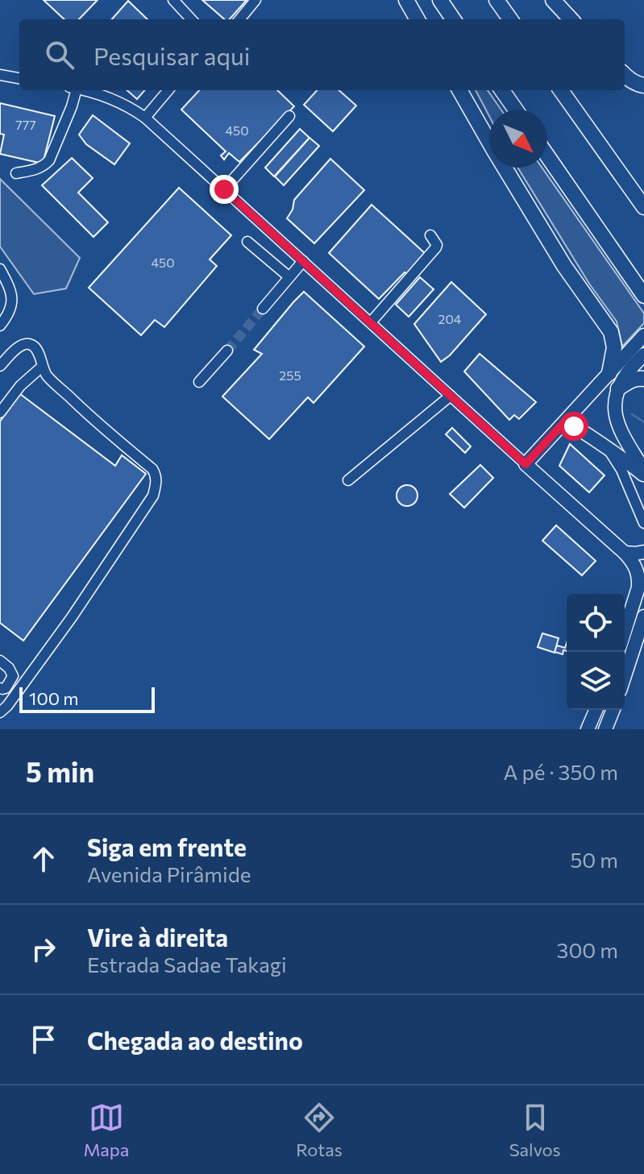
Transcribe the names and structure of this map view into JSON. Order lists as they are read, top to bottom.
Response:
{
  "house_numbers": [
    "777",
    "450",
    "450",
    "204",
    "255"
  ],
  "scale_bar": "100 m",
  "north": "bottom right",
  "page": {
    "search": "Pesquisar aqui",
    "scale": "100 m",
    "heading": ["5 min", "A pé · 350 m"],
    "list": [
      ["Siga em frente", "Avenida Pirâmide", "50 m"],
      ["Vire à direita", "Estrada Sadae Takagi", "300 m"],
      "Chegada ao destino"
    ],
    "nav": ["Mapa", "Rotas", "Salvos"]
  }
}
